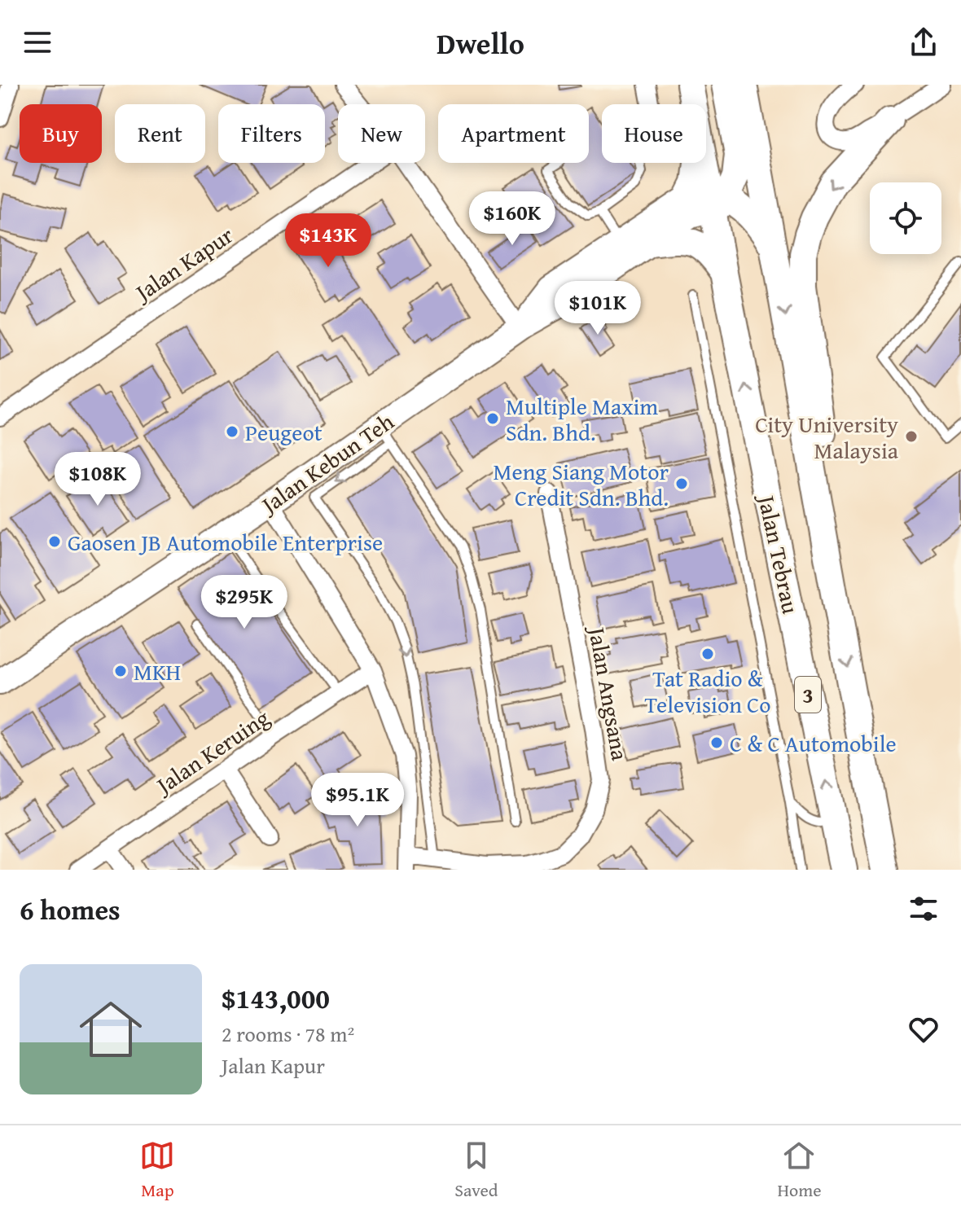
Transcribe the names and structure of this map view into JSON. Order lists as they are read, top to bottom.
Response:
{
  "streets": {
    "highway": ["Jalan Tebrau", "3"],
    "main road": ["Jalan Kebun Teh"],
    "street": ["Jalan Kapur", "Jalan Angsana", "Jalan Keruing"]
  },
  "crossings": [
    ["Jalan Kebun Teh", "Jalan Tebrau"]
  ],
  "places": [
    "Multiple Maxim Sdn. Bhd.",
    "Peugeot",
    "City University Malaysia",
    "Meng Siang Motor Credit Sdn. Bhd.",
    "Gaosen JB Automobile Enterprise",
    "Tat Radio & Television Co",
    "MKH",
    "C & C Automobile"
  ],
  "page": {
    "header": "Dwello",
    "chip": [
      "Buy",
      "Rent",
      "Filters",
      "New",
      "Apartment",
      "House"
    ],
    "price": [
      "$160K",
      "$143K",
      "$101K",
      "$108K",
      "$295K",
      "$95.1K"
    ],
    "heading": "6 homes",
    "list": [
      {
        "name": "$143,000",
        "note": "2 rooms · 78 m² · Jalan Kapur"
      }
    ],
    "tabs": ["Map", "Saved", "Home"]
  }
}
